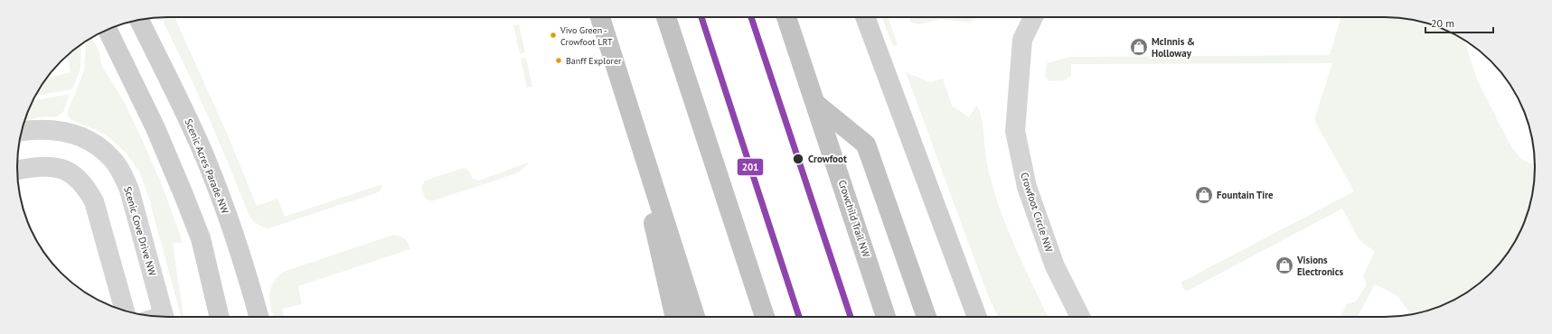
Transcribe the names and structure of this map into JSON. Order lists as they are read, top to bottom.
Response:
{
  "streets": {
    "highway": ["Crowchild Trail NW"],
    "street": ["Scenic Acres Parade NW", "Crowfoot Circle NW", "Scenic Cove Drive NW"]
  },
  "places": {
    "other": ["Vivo Green - Crowfoot LRT", "Banff Explorer", "Crowfoot"],
    "shop": ["McInnis & Holloway", "Fountain Tire", "Visions Electronics"]
  },
  "lines": ["transit line 201"],
  "scale_bar": "20 m"
}
